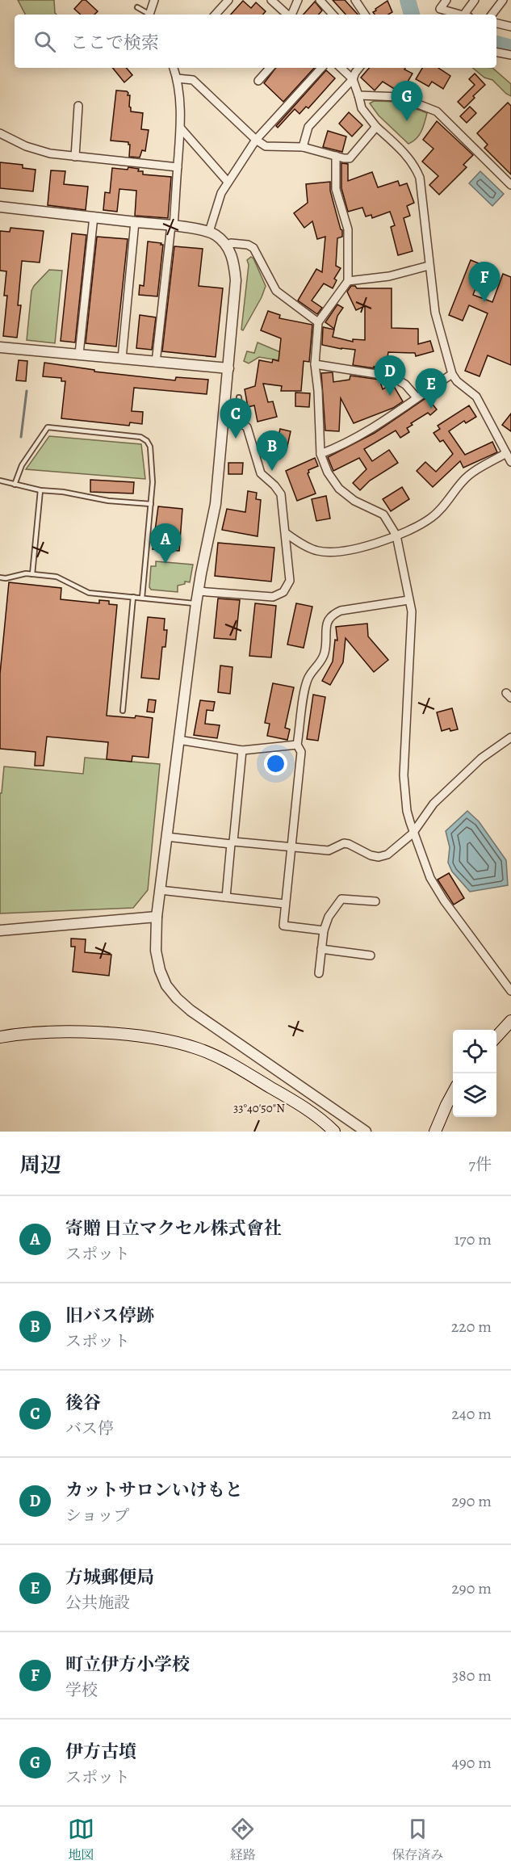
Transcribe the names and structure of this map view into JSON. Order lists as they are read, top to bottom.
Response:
{
  "page": {
    "search": "ここで検索",
    "pins": [
      "G",
      "F",
      "D",
      "E",
      "C",
      "B",
      "A"
    ],
    "heading": ["周辺", "7件"],
    "list": [
      {
        "mark": "A",
        "name": "寄贈 日立マクセル株式會社",
        "note": "スポット",
        "value": "170 m"
      },
      {
        "mark": "B",
        "name": "旧バス停跡",
        "note": "スポット",
        "value": "220 m"
      },
      {
        "mark": "C",
        "name": "後谷",
        "note": "バス停",
        "value": "240 m"
      },
      {
        "mark": "D",
        "name": "カットサロンいけもと",
        "note": "ショップ",
        "value": "290 m"
      },
      {
        "mark": "E",
        "name": "方城郵便局",
        "note": "公共施設",
        "value": "290 m"
      },
      {
        "mark": "F",
        "name": "町立伊方小学校",
        "note": "学校",
        "value": "380 m"
      },
      {
        "mark": "G",
        "name": "伊方古墳",
        "note": "スポット",
        "value": "490 m"
      }
    ],
    "nav": ["地図", "経路", "保存済み"]
  },
  "coordinates": ["33°40'50\"N"]
}
